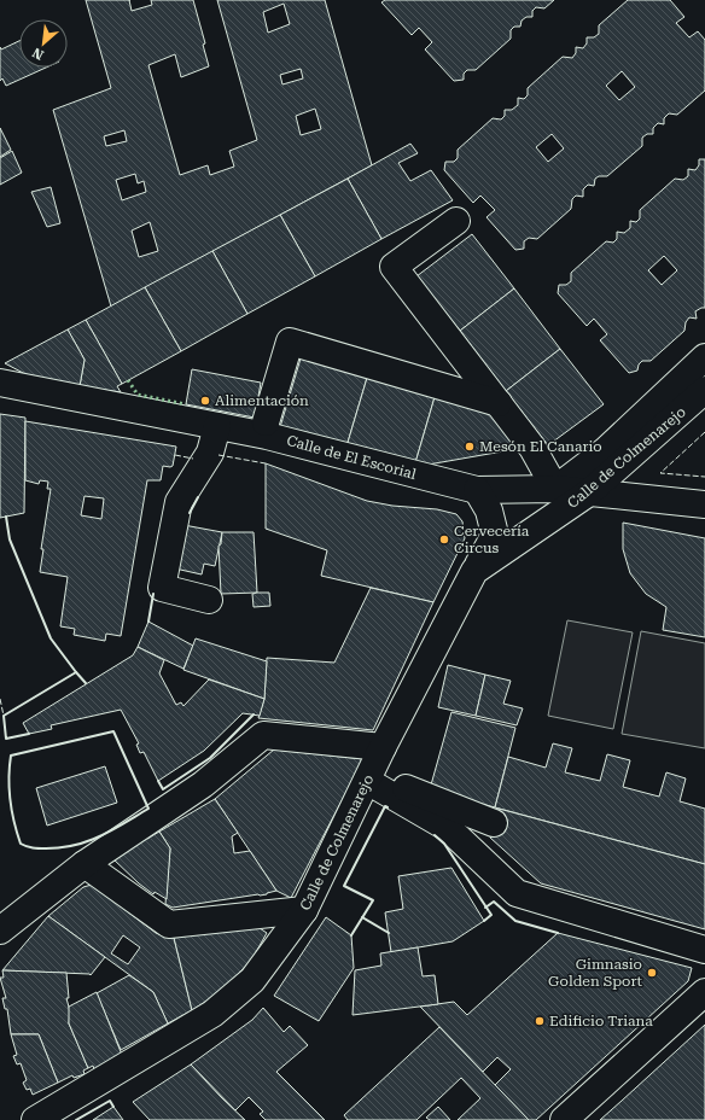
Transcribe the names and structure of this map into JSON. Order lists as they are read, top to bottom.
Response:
{
  "streets": {
    "street": ["Calle de El Escorial", "Calle de Colmenarejo"]
  },
  "crossings": [
    ["Calle de El Escorial", "Calle de Colmenarejo"]
  ],
  "places": [
    "Alimentación",
    "Mesón El Canario",
    "Cervecería Circus",
    "Gimnasio Golden Sport",
    "Edificio Triana"
  ],
  "north": "bottom left"
}
